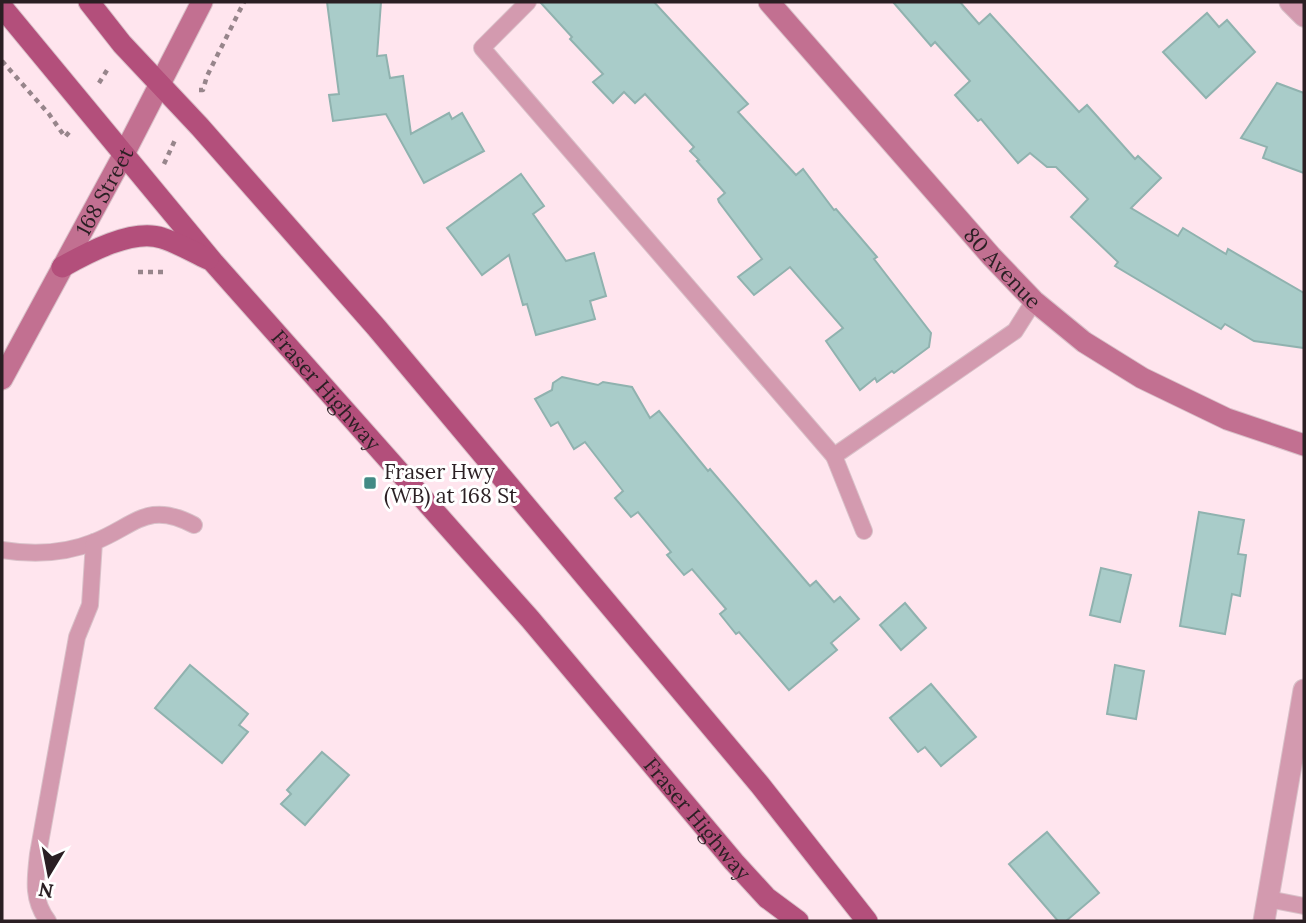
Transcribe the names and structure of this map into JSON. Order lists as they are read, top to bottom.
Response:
{
  "streets": {
    "main road": ["Fraser Highway"],
    "street": ["168 Street", "80 Avenue"]
  },
  "crossings": [
    ["168 Street", "Fraser Highway"]
  ],
  "places": {
    "transit": ["Fraser Hwy (WB) at 168 St"]
  },
  "north": "bottom"
}
